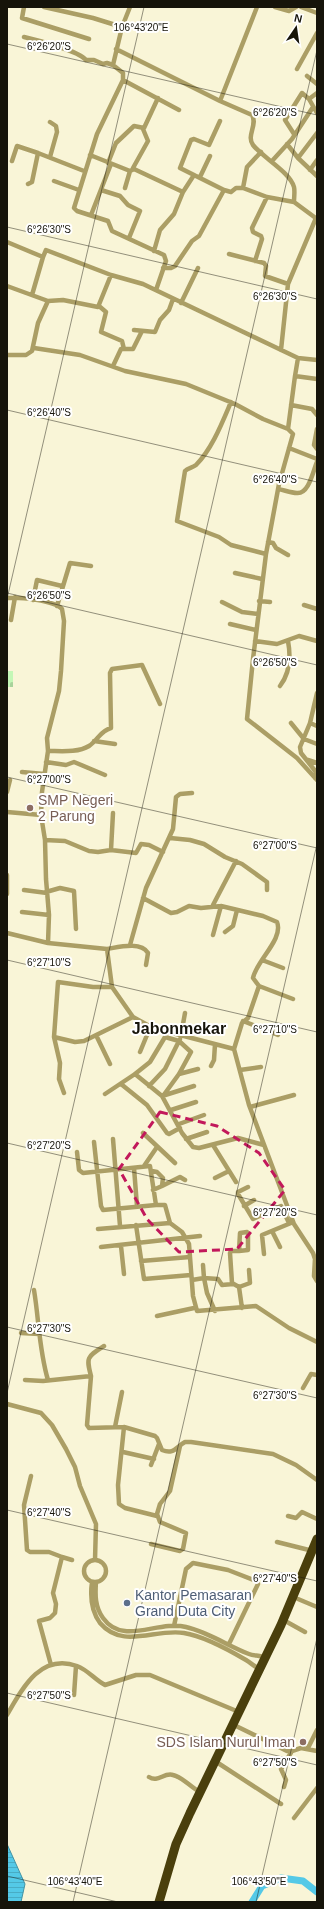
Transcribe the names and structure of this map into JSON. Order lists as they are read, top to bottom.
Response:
{
  "districts": ["Jabonmekar"],
  "places": ["SMP Negeri 2 Parung", "Kantor Pemasaran Grand Duta City", "SDS Islam Nurul Iman"],
  "north": "top",
  "coordinates": [
    "106°43'20\"E",
    "6°26'20\"S",
    "6°26'30\"S",
    "6°26'40\"S",
    "6°26'50\"S",
    "6°27'00\"S",
    "6°27'10\"S",
    "6°27'20\"S",
    "6°27'30\"S",
    "6°27'40\"S",
    "6°27'50\"S",
    "106°43'40\"E",
    "106°43'50\"E"
  ]
}
